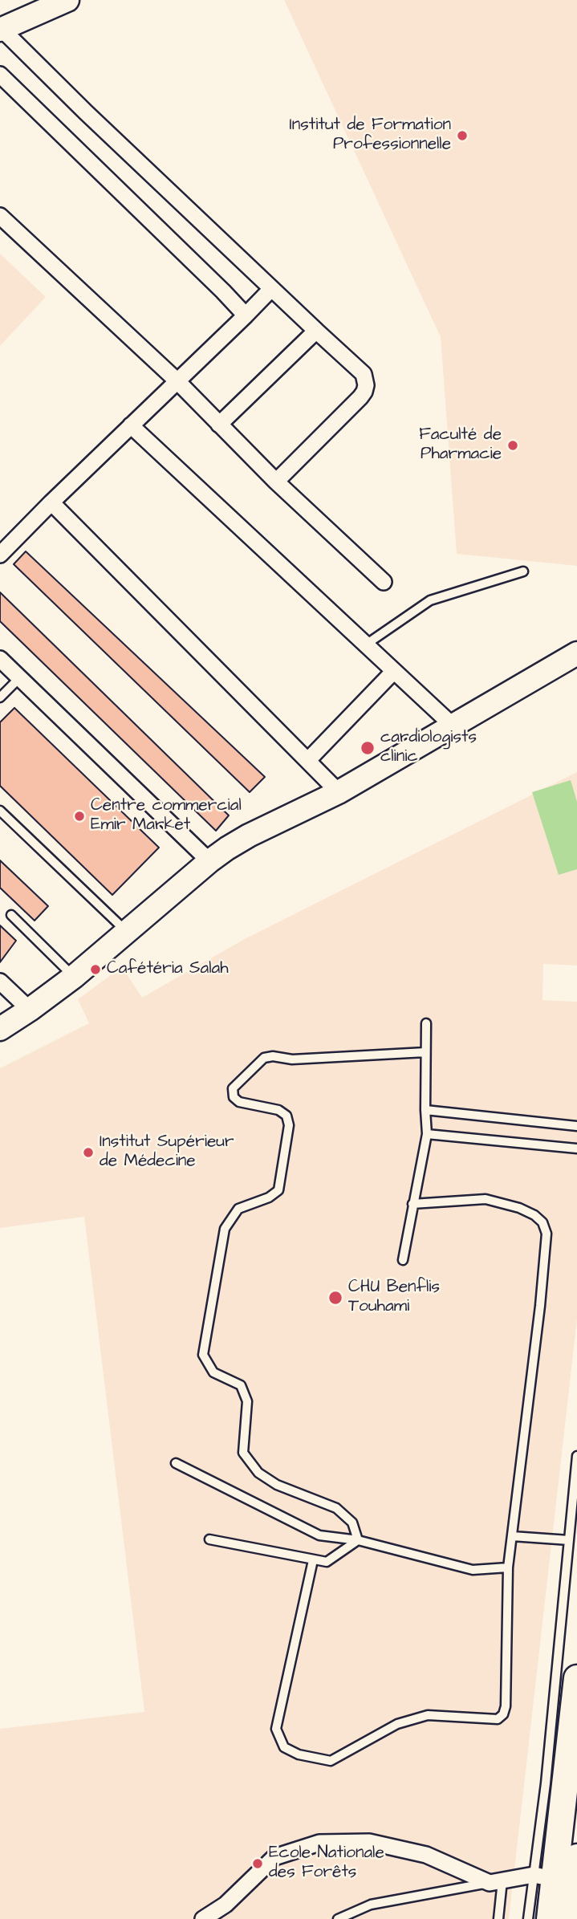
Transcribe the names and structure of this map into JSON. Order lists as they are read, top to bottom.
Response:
{
  "places": [
    "Institut de Formation Professionnelle",
    "Faculté de Pharmacie",
    "cardiologists clinic",
    "Centre commercial Emir Market",
    "Cafétéria Salah",
    "Institut Supérieur de Médecine",
    "CHU Benflis Touhami",
    "Ecole Nationale des Forêts"
  ]
}
